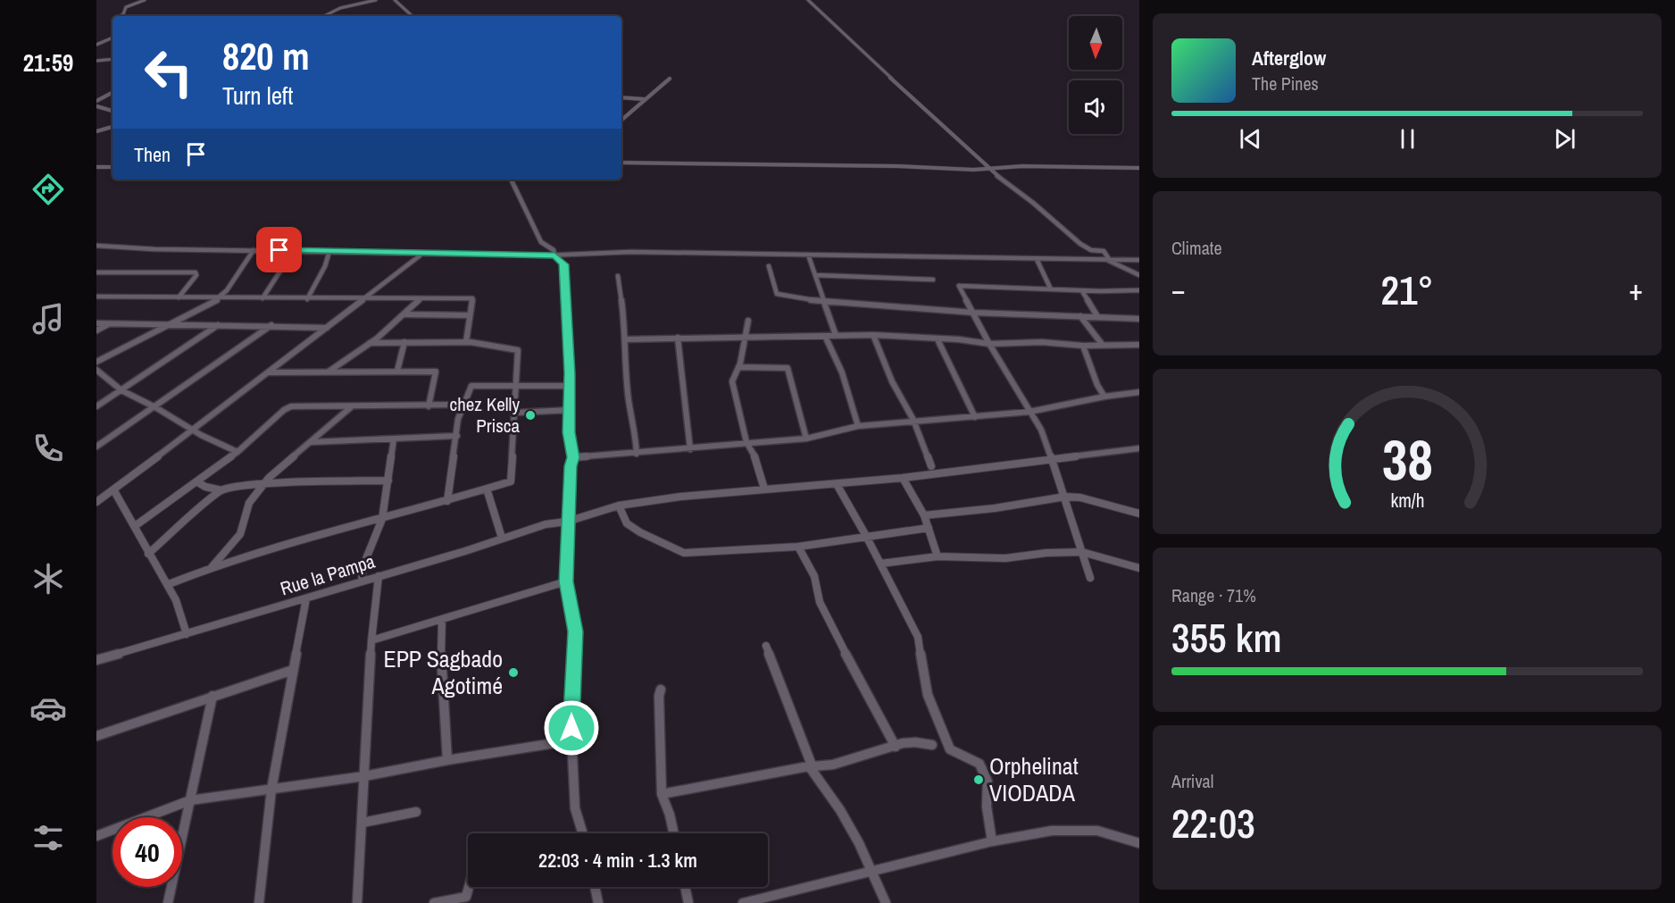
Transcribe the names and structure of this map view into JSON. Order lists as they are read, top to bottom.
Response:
{
  "streets": {
    "street": ["Rue la Pampa"]
  },
  "places": ["chez Kelly Prisca", "EPP Sagbado Agotimé", "Orphelinat VIODADA"],
  "north": "bottom",
  "page": {
    "tabs": "21:59",
    "turn": ["820 m", "Turn left"],
    "song": ["Afterglow", "The Pines"],
    "then": "Then",
    "tile": [
      "Climate",
      ["Range · 71%", "355 km"],
      ["Arrival", "22:03"]
    ],
    "heat": ["−", "21°", "+"],
    "limit": "40",
    "trip": "22:03 · 4 min · 1.3 km",
    "gauge": ["38", "km/h"]
  }
}
